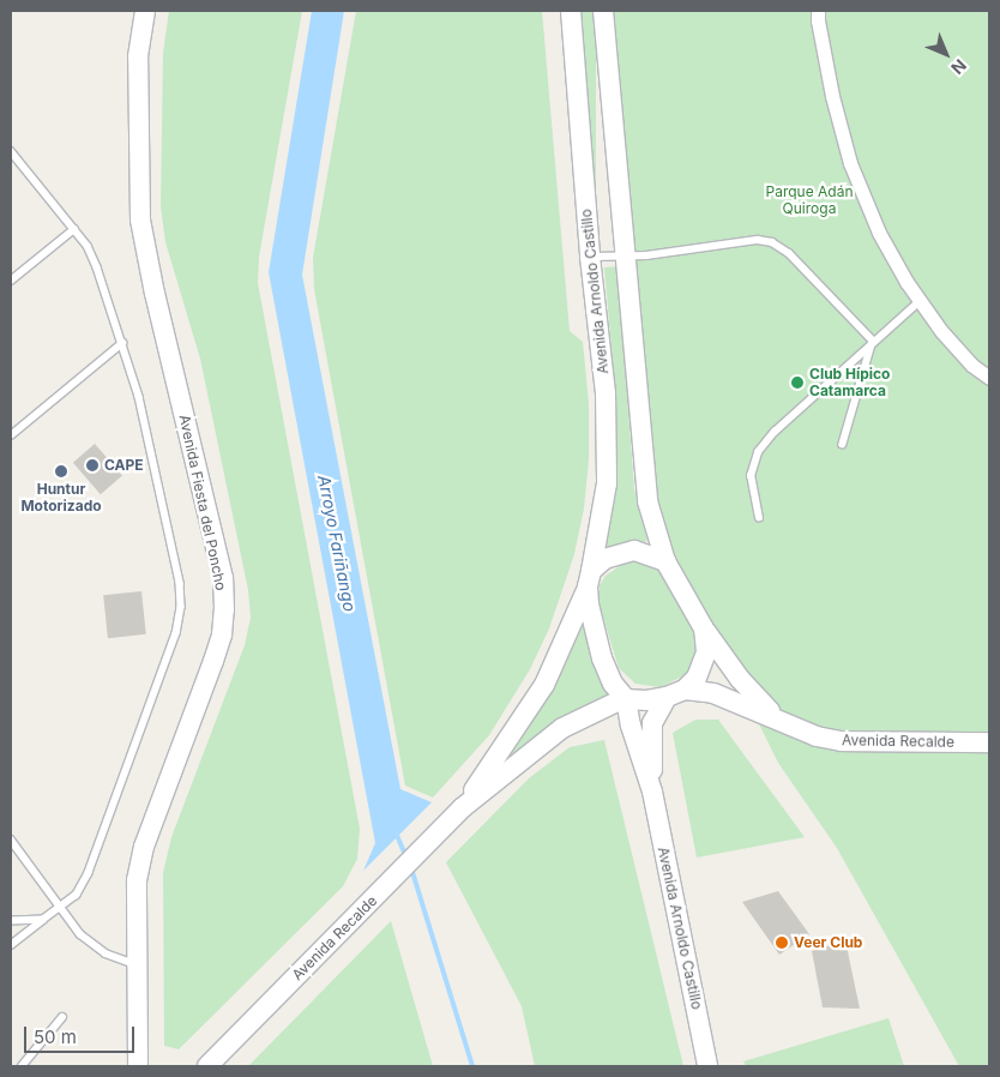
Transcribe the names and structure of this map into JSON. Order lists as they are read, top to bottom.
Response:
{
  "streets": {
    "main road": ["Avenida Arnoldo Castillo", "Avenida Fiesta del Poncho", "Avenida Recalde"]
  },
  "crossings": [
    ["Avenida Arnoldo Castillo", "Avenida Recalde"]
  ],
  "water": ["Arroyo Fariñango"],
  "parks": ["Parque Adán Quiroga"],
  "places": [
    "Club Hípico Catamarca",
    "CAPE",
    "Huntur Motorizado",
    "Veer Club"
  ],
  "scale_bar": "50 m",
  "north": "bottom right"
}
